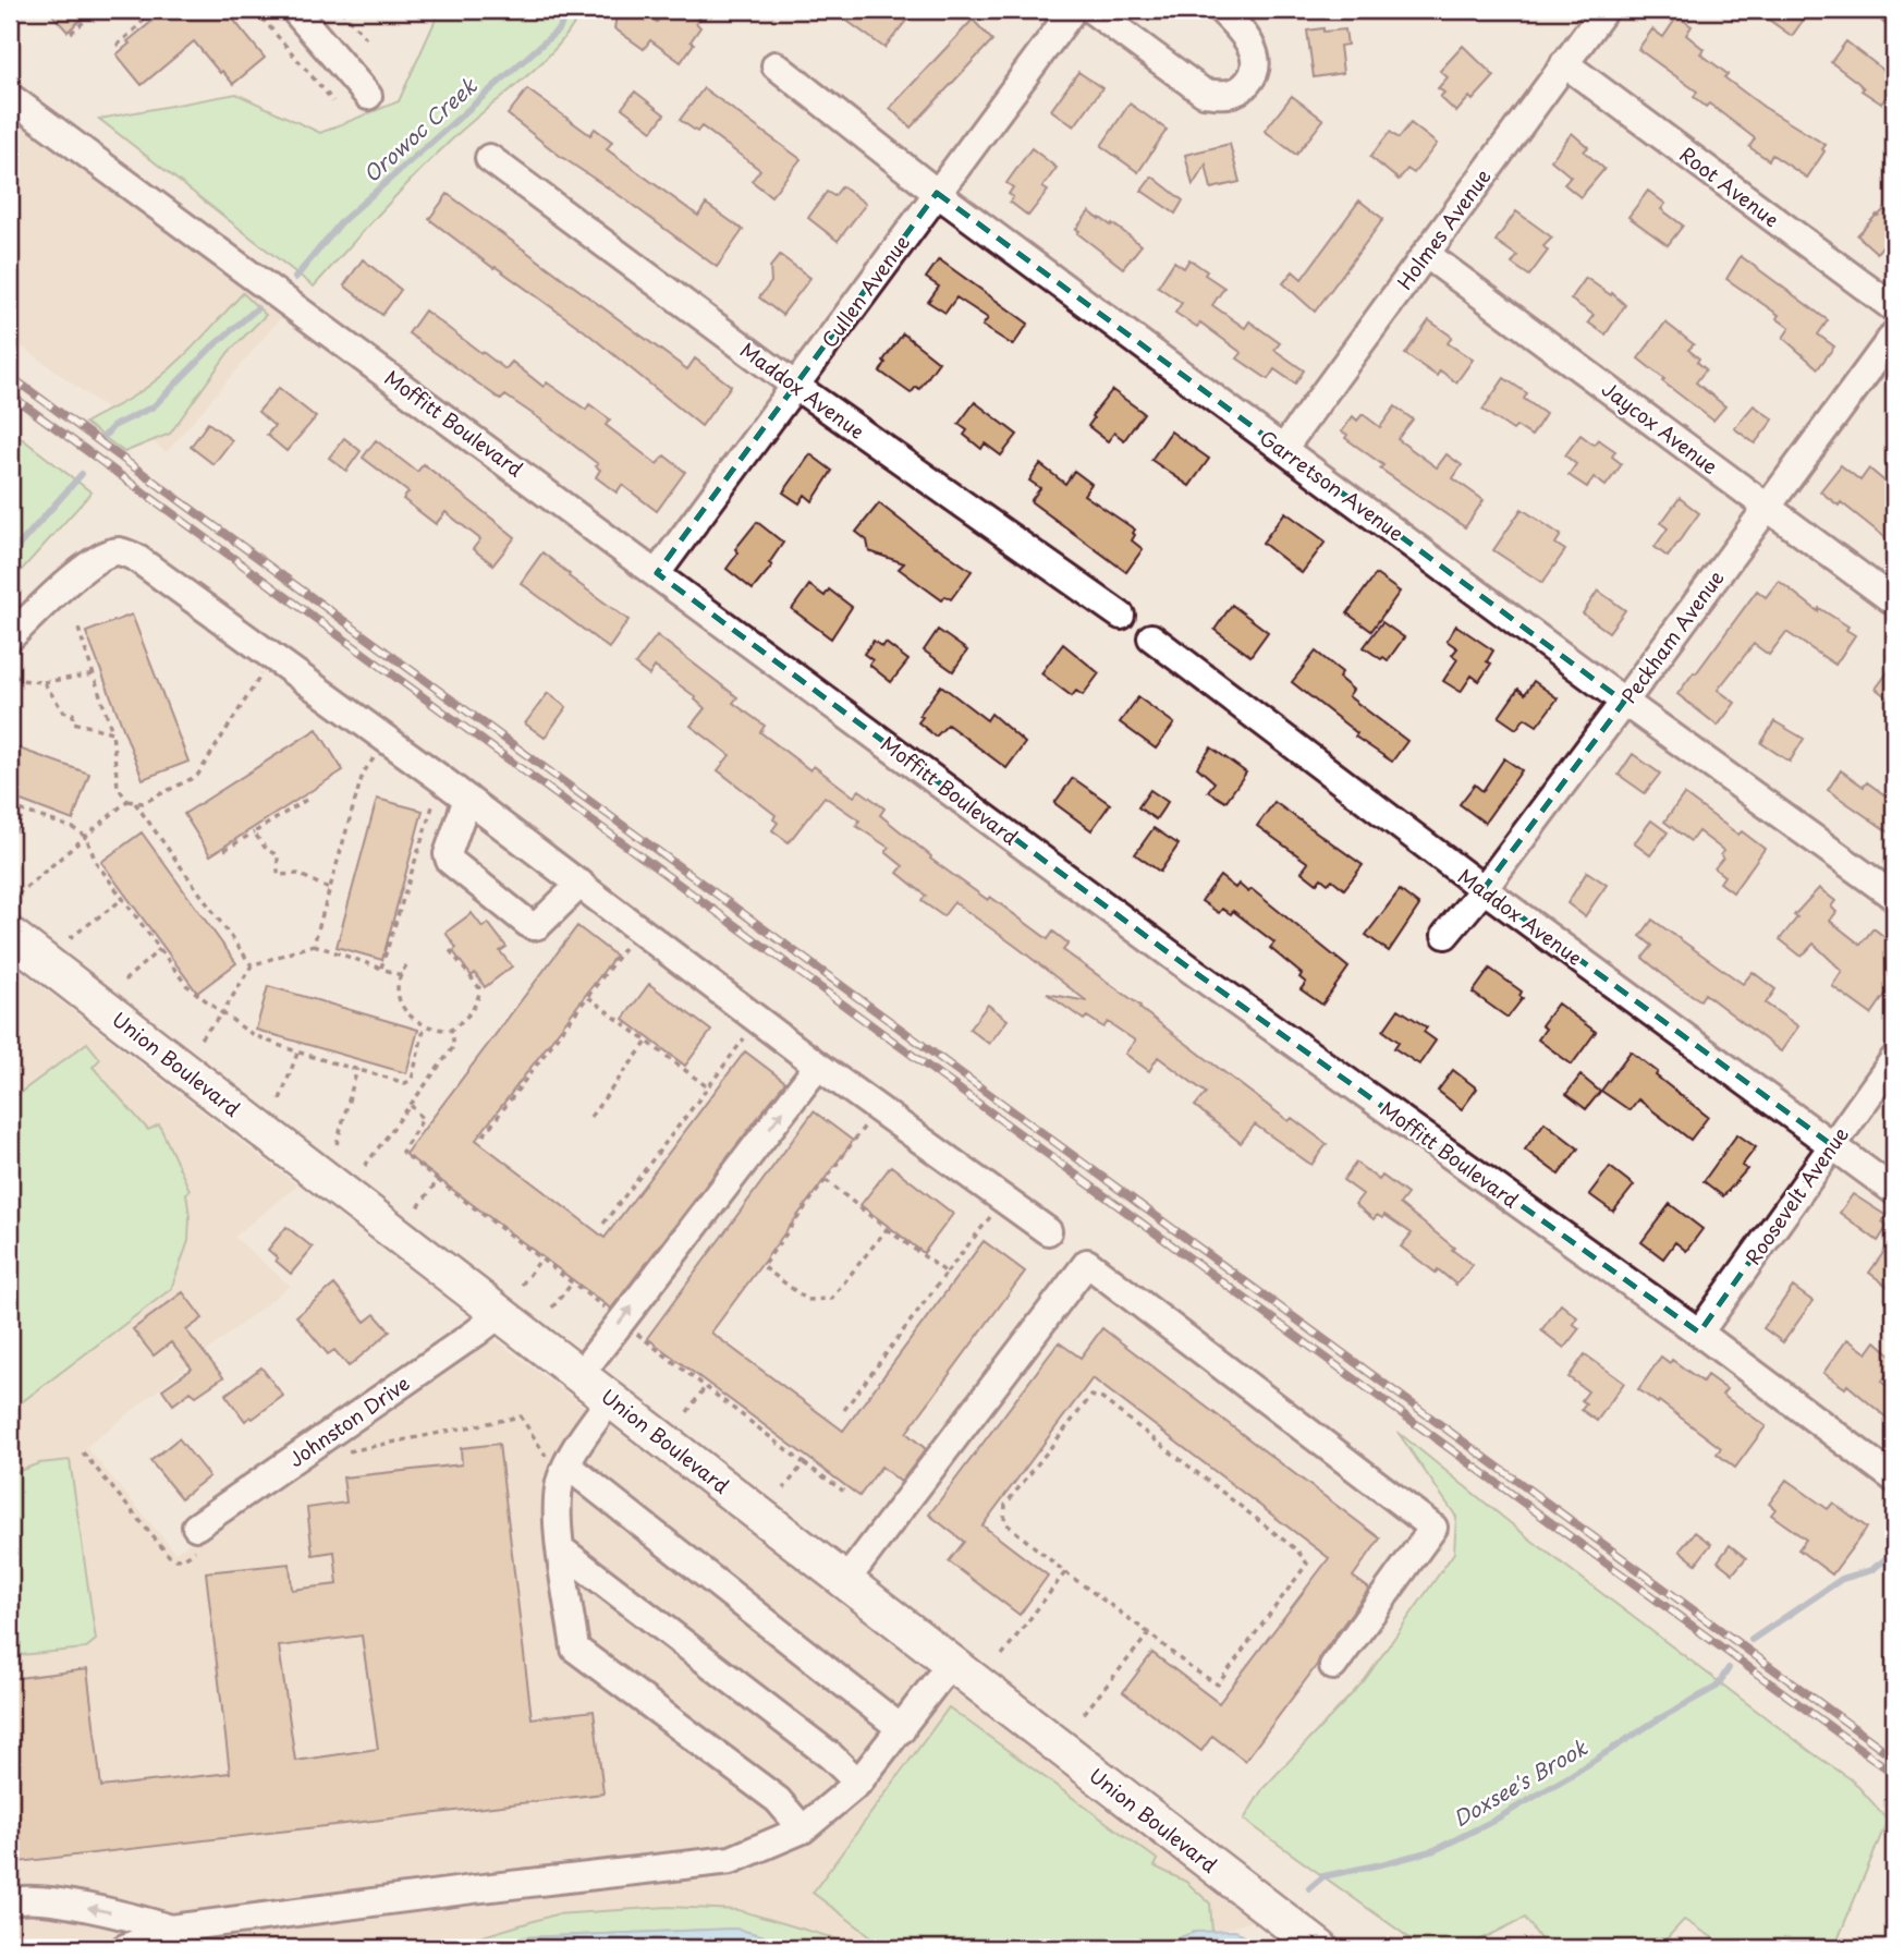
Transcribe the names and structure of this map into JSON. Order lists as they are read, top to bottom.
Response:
{
  "streets": {
    "main road": ["Union Boulevard"],
    "street": [
      "Root Avenue",
      "Holmes Avenue",
      "Cullen Avenue",
      "Maddox Avenue",
      "Moffitt Boulevard",
      "Jaycox Avenue",
      "Garretson Avenue",
      "Peckham Avenue",
      "Roosevelt Avenue",
      "Johnston Drive"
    ]
  },
  "crossings": [
    ["Root Avenue", "Holmes Avenue"],
    ["Holmes Avenue", "Jaycox Avenue"],
    ["Holmes Avenue", "Garretson Avenue"],
    ["Cullen Avenue", "Maddox Avenue"],
    ["Cullen Avenue", "Moffitt Boulevard"],
    ["Cullen Avenue", "Garretson Avenue"],
    ["Maddox Avenue", "Peckham Avenue"],
    ["Maddox Avenue", "Roosevelt Avenue"],
    ["Moffitt Boulevard", "Roosevelt Avenue"],
    ["Jaycox Avenue", "Peckham Avenue"],
    ["Garretson Avenue", "Peckham Avenue"],
    ["Union Boulevard", "Johnston Drive"]
  ],
  "water": ["Orowoc Creek", "Doxsee's Brook"]
}
